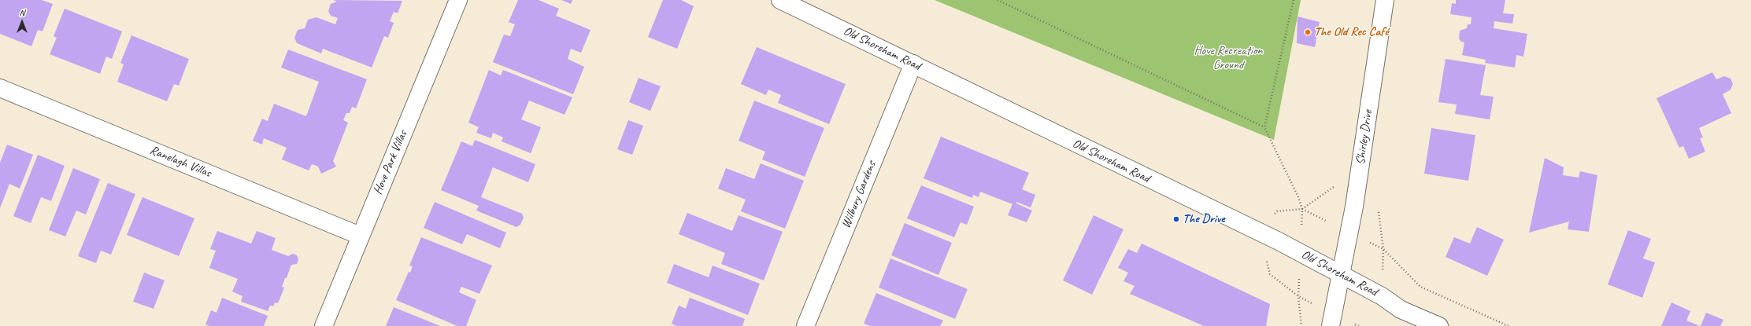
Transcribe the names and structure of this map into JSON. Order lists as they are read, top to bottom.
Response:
{
  "streets": {
    "street": [
      "Old Shoreham Road",
      "Shirley Drive",
      "Ranelagh Villas",
      "Hove Park Villas",
      "Wilbury Gardens"
    ]
  },
  "crossings": [
    ["Old Shoreham Road", "Shirley Drive"],
    ["Old Shoreham Road", "Wilbury Gardens"],
    ["Ranelagh Villas", "Hove Park Villas"]
  ],
  "parks": ["Hove Recreation Ground"],
  "places": ["The Old Rec Café", "The Drive"],
  "north": "top"
}
